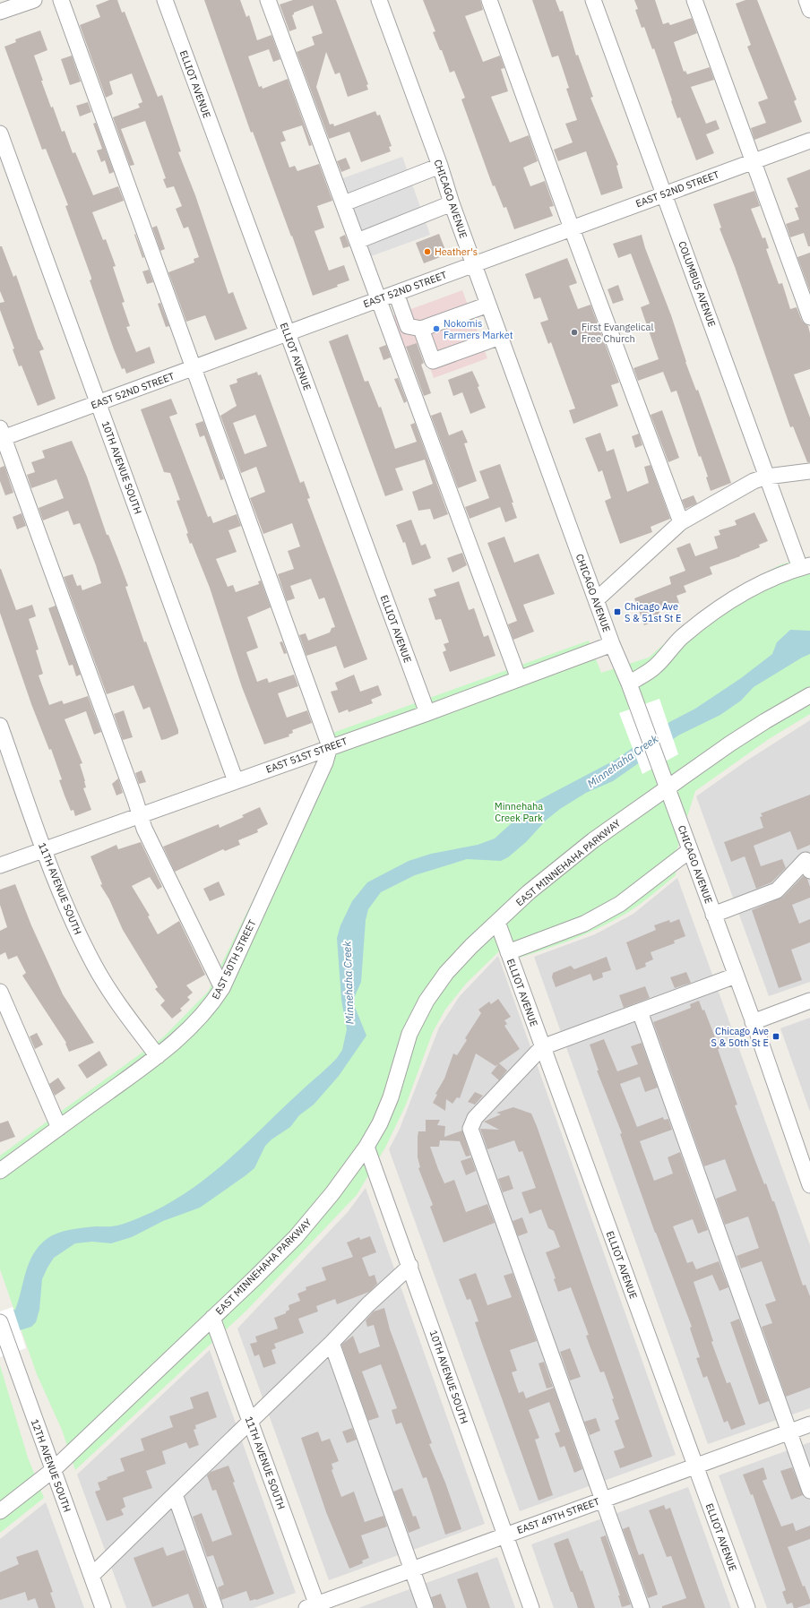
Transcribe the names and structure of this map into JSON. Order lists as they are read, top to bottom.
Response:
{
  "streets": {
    "street": [
      "ELLIOT AVENUE",
      "EAST 52ND STREET",
      "CHICAGO AVENUE",
      "COLUMBUS AVENUE",
      "10TH AVENUE SOUTH",
      "EAST 51ST STREET",
      "EAST MINNEHAHA PARKWAY",
      "11TH AVENUE SOUTH",
      "EAST 50TH STREET",
      "12TH AVENUE SOUTH",
      "EAST 49TH STREET"
    ]
  },
  "crossings": [
    ["ELLIOT AVENUE", "EAST 52ND STREET"],
    ["ELLIOT AVENUE", "EAST 51ST STREET"],
    ["ELLIOT AVENUE", "EAST MINNEHAHA PARKWAY"],
    ["ELLIOT AVENUE", "EAST 49TH STREET"],
    ["EAST 52ND STREET", "CHICAGO AVENUE"],
    ["EAST 52ND STREET", "COLUMBUS AVENUE"],
    ["EAST 52ND STREET", "10TH AVENUE SOUTH"],
    ["CHICAGO AVENUE", "EAST 51ST STREET"],
    ["CHICAGO AVENUE", "EAST MINNEHAHA PARKWAY"],
    ["10TH AVENUE SOUTH", "EAST 51ST STREET"],
    ["10TH AVENUE SOUTH", "EAST MINNEHAHA PARKWAY"],
    ["10TH AVENUE SOUTH", "EAST 49TH STREET"],
    ["EAST 51ST STREET", "11TH AVENUE SOUTH"],
    ["EAST 51ST STREET", "EAST 50TH STREET"],
    ["EAST MINNEHAHA PARKWAY", "11TH AVENUE SOUTH"],
    ["EAST MINNEHAHA PARKWAY", "12TH AVENUE SOUTH"],
    ["11TH AVENUE SOUTH", "EAST 50TH STREET"],
    ["11TH AVENUE SOUTH", "EAST 49TH STREET"]
  ],
  "water": ["Minnehaha Creek"],
  "parks": ["Minnehaha Creek Park"],
  "places": {
    "other": ["Heather's", "Nokomis Farmers Market", "First Evangelical Free Church"],
    "transit": ["Chicago Ave S & 51st St E", "Chicago Ave S & 50th St E"]
  }
}
